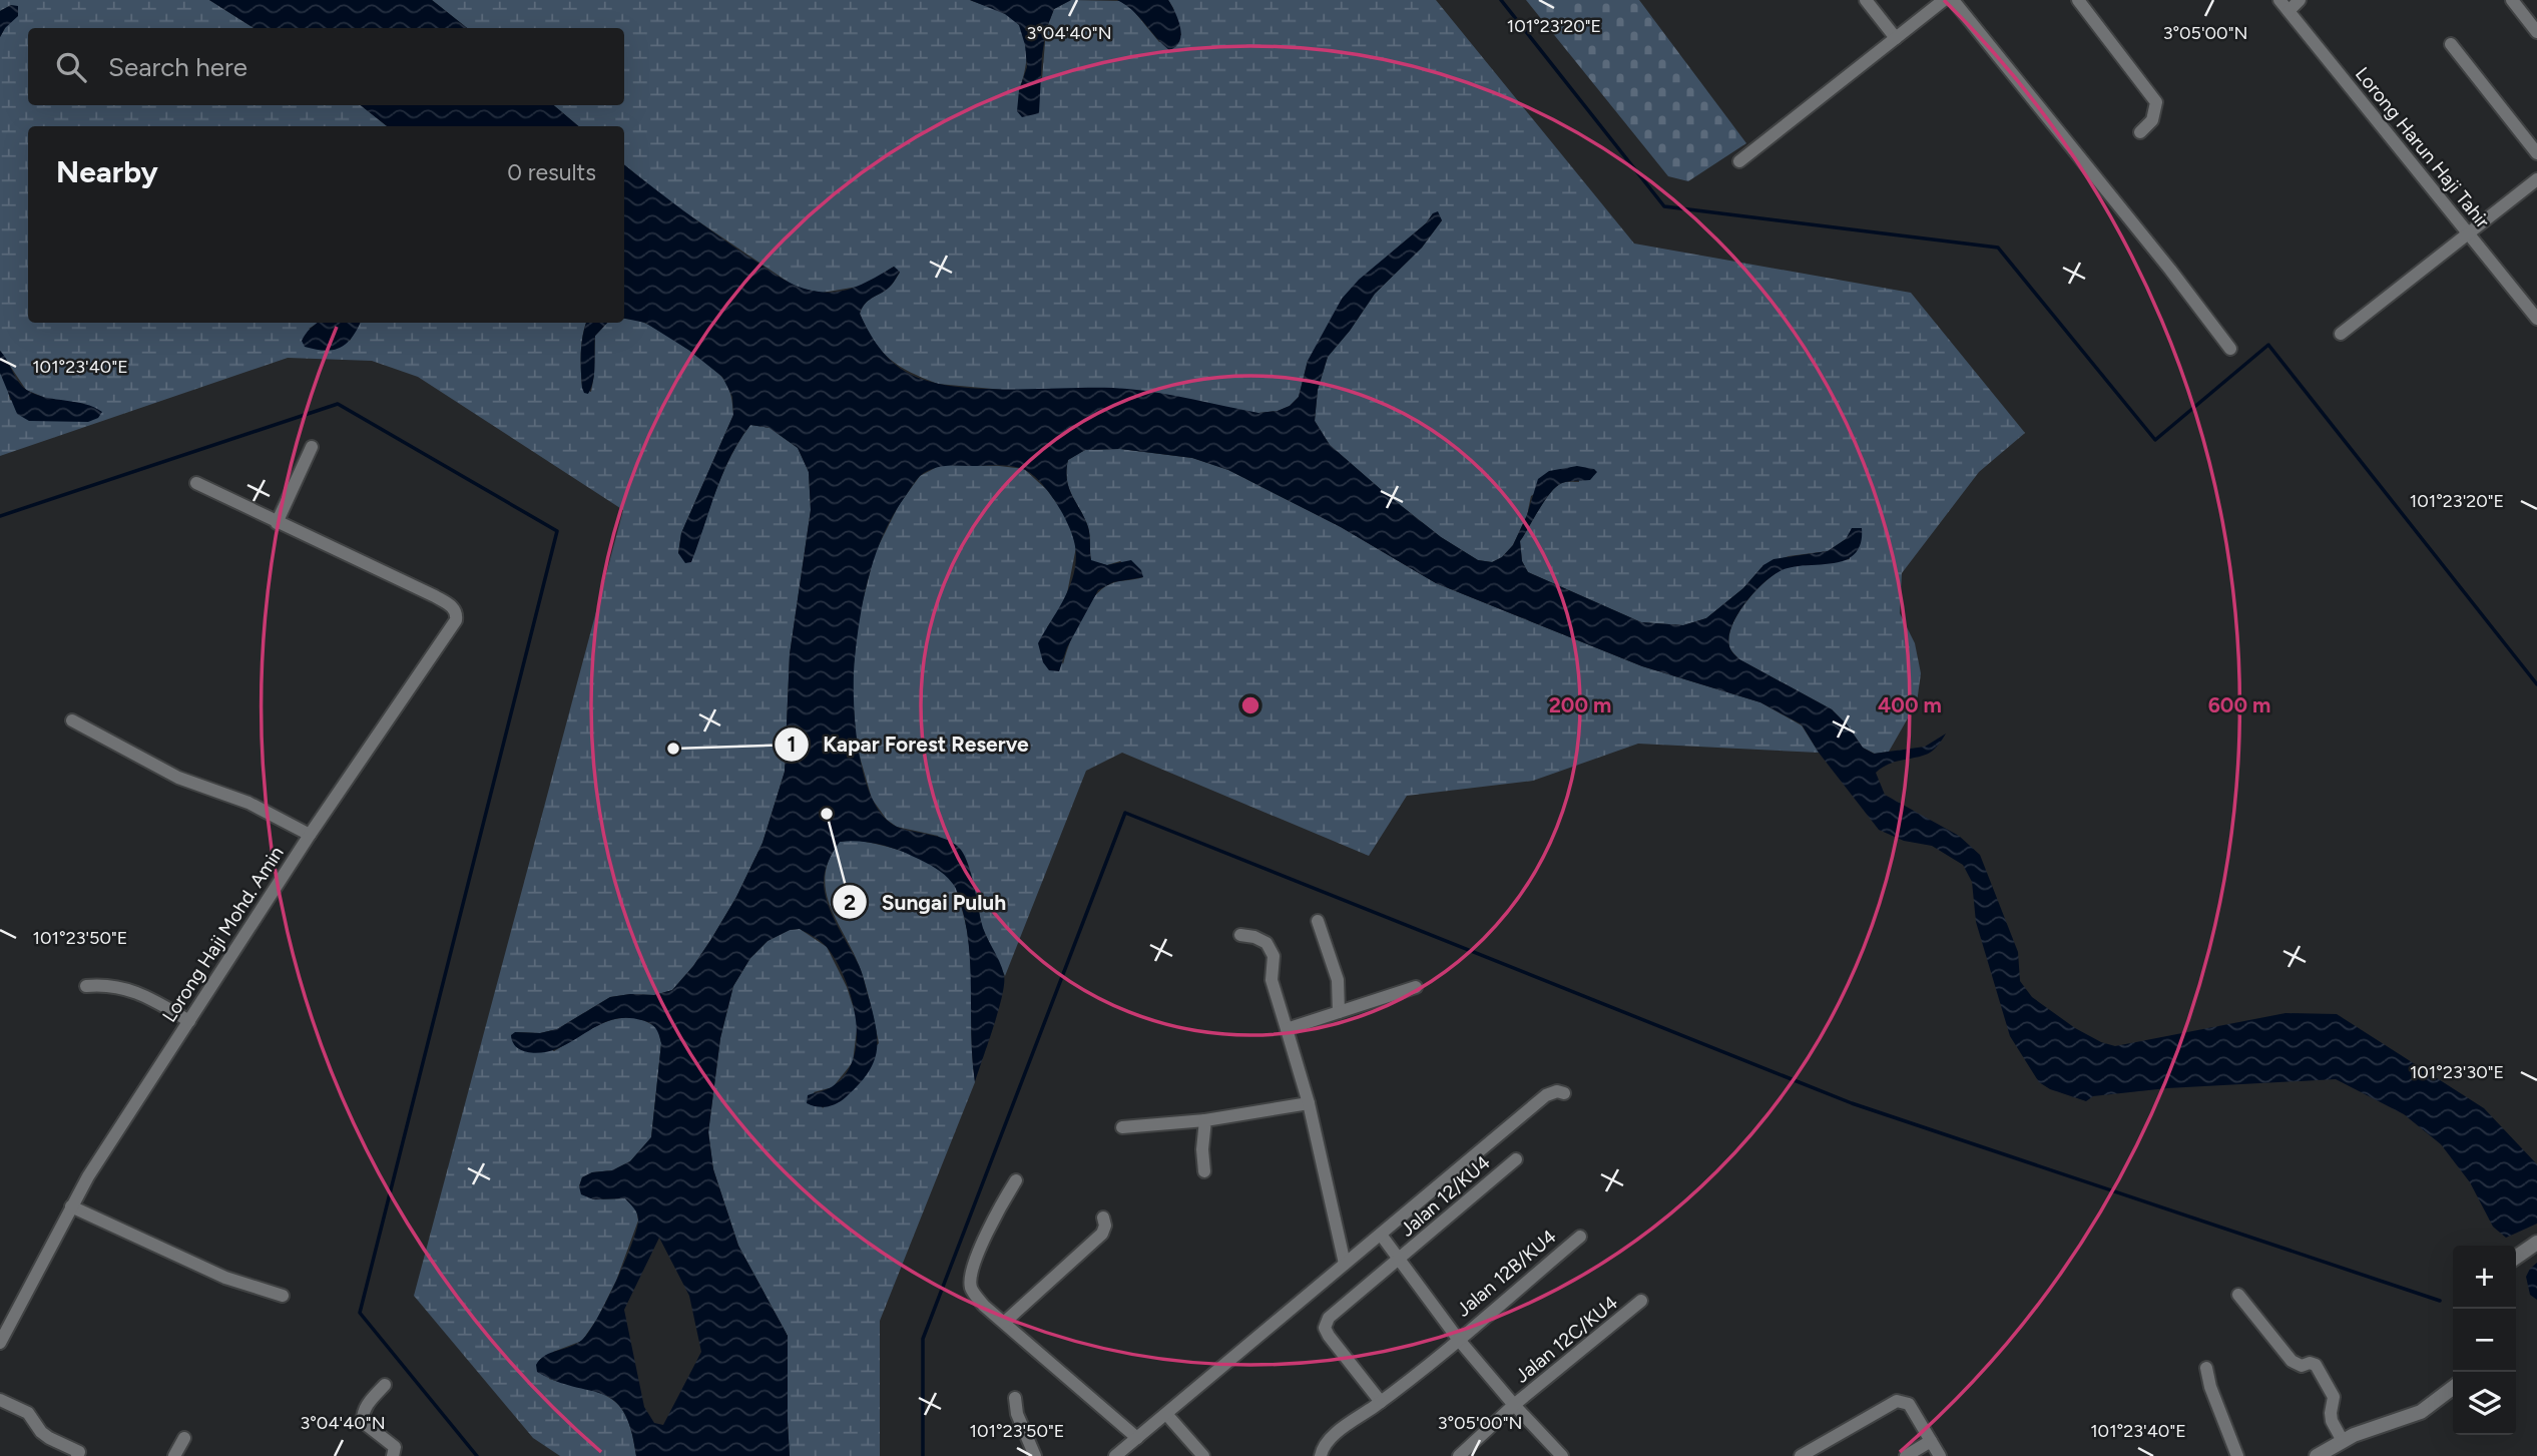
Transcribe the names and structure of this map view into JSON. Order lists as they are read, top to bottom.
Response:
{
  "streets": {
    "street": [
      "Lorong Harun Haji Tahir",
      "Lorong Haji Mohd. Amin",
      "Jalan 12/KU4",
      "Jalan 12B/KU4",
      "Jalan 12C/KU4"
    ]
  },
  "crossings": [
    ["Jalan 12/KU4", "Jalan 12B/KU4"]
  ],
  "places": ["Kapar Forest Reserve", "Sungai Puluh"],
  "page": {
    "search": "Search here",
    "heading": ["Nearby", "0 results"],
    "map_buttons": ["+", "−"]
  },
  "coordinates": [
    "101°23'20\"E",
    "3°04'40\"N",
    "3°05'00\"N",
    "101°23'40\"E",
    "101°23'50\"E",
    "101°23'30\"E"
  ],
  "rings": ["200 m", "400 m", "600 m"]
}
